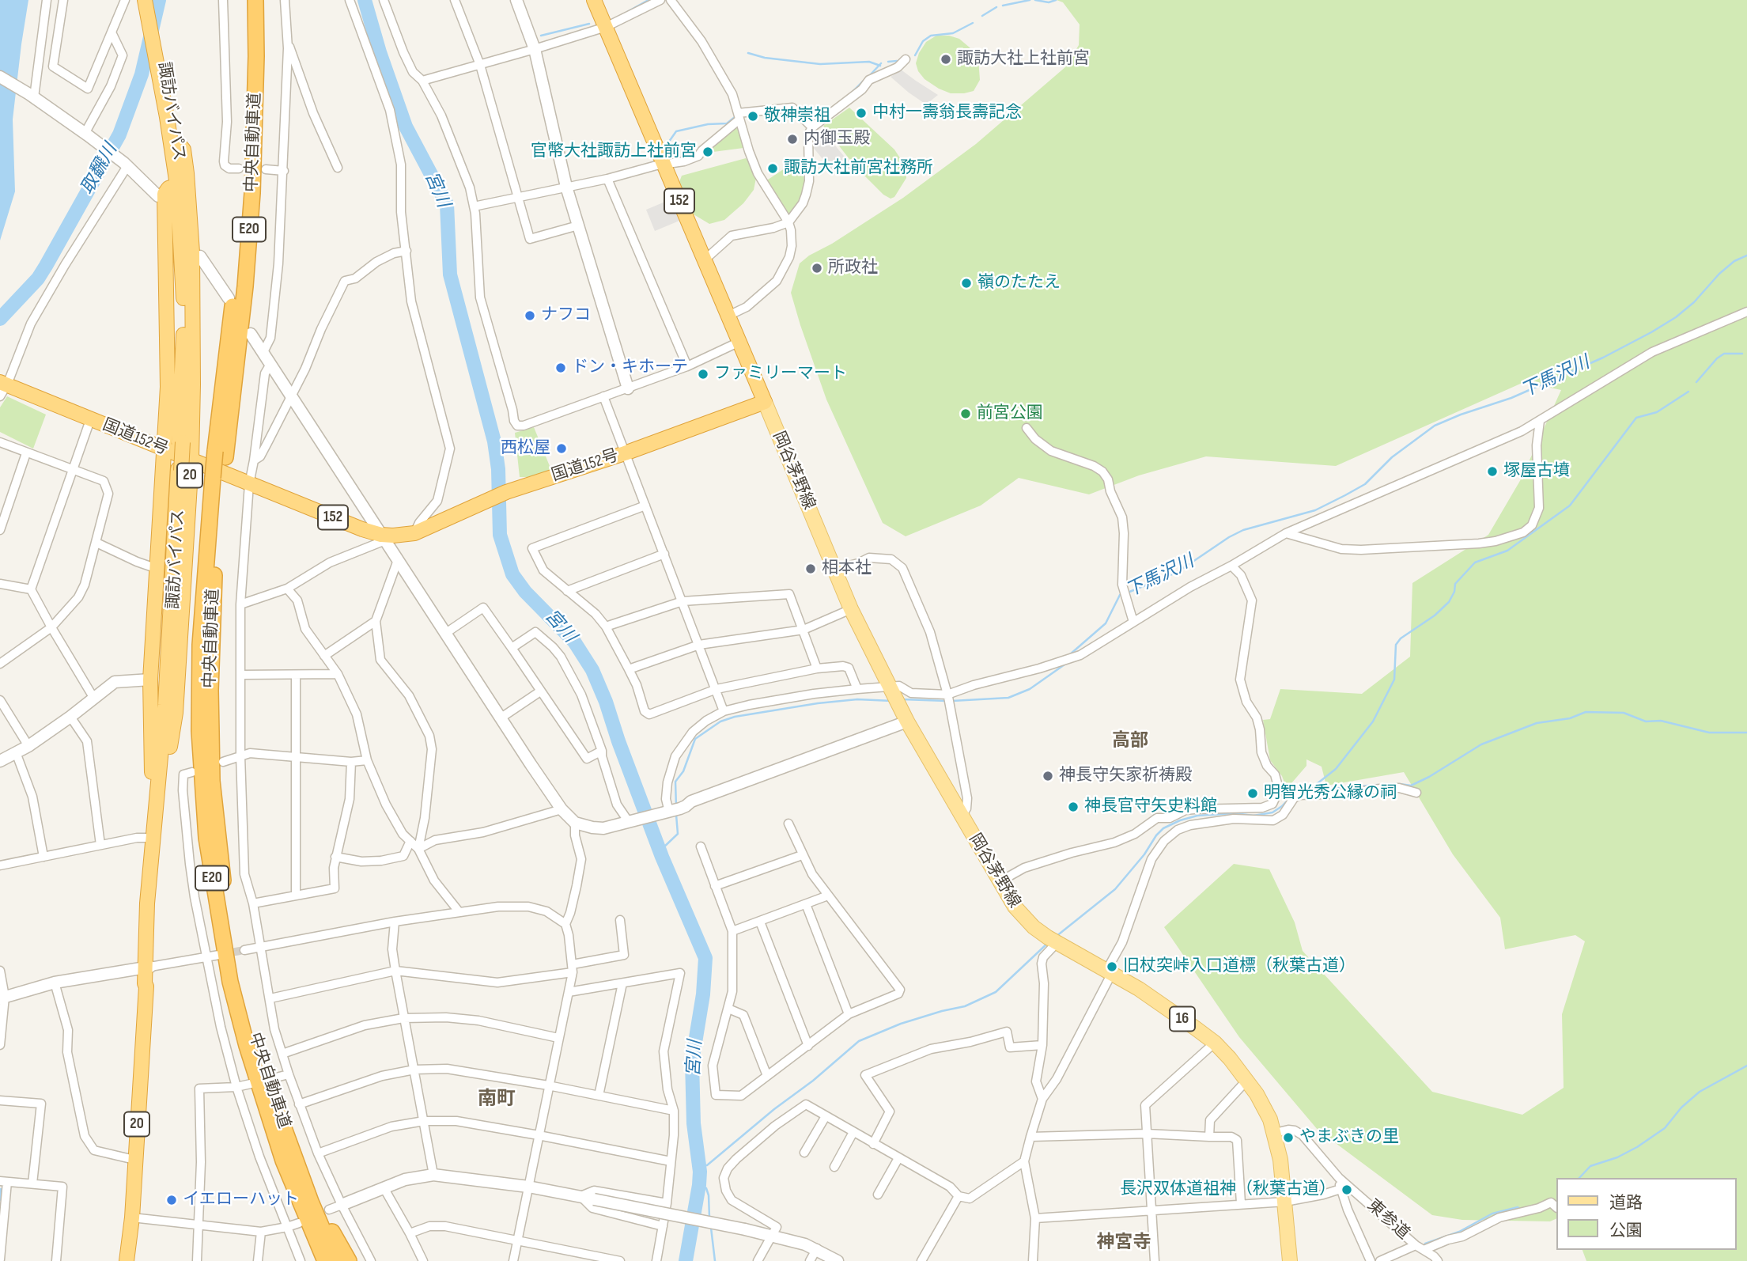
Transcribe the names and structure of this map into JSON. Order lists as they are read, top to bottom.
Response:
{
  "streets": {
    "highway": [
      "諏訪バイパス",
      "中央自動車道",
      "152",
      "E20",
      "国道152号",
      "20"
    ],
    "main road": ["岡谷茅野線", "16"],
    "street": ["東参道"]
  },
  "crossings": [
    ["諏訪バイパス", "20"],
    ["152", "国道152号"],
    ["152", "岡谷茅野線"],
    ["国道152号", "岡谷茅野線"],
    ["国道152号", "20"],
    ["岡谷茅野線", "東参道"]
  ],
  "districts": ["高部", "南町", "神宮寺"],
  "water": ["取飜川", "宮川", "下馬沢川"],
  "places": [
    "諏訪大社上社前宮",
    "中村一壽翁長壽記念",
    "敬神崇祖",
    "内御玉殿",
    "官幣大社諏訪上社前宮",
    "諏訪大社前宮社務所",
    "所政社",
    "嶺のたたえ",
    "ナフコ",
    "ドン・キホーテ",
    "ファミリーマート",
    "前宮公園",
    "西松屋",
    "塚屋古墳",
    "相本社",
    "神長守矢家祈祷殿",
    "明智光秀公縁の祠",
    "神長官守矢史料館",
    "旧杖突峠入口道標（秋葉古道）",
    "やまぶきの里",
    "長沢双体道祖神（秋葉古道）",
    "イエローハット"
  ],
  "legend": ["道路", "公園"]
}
